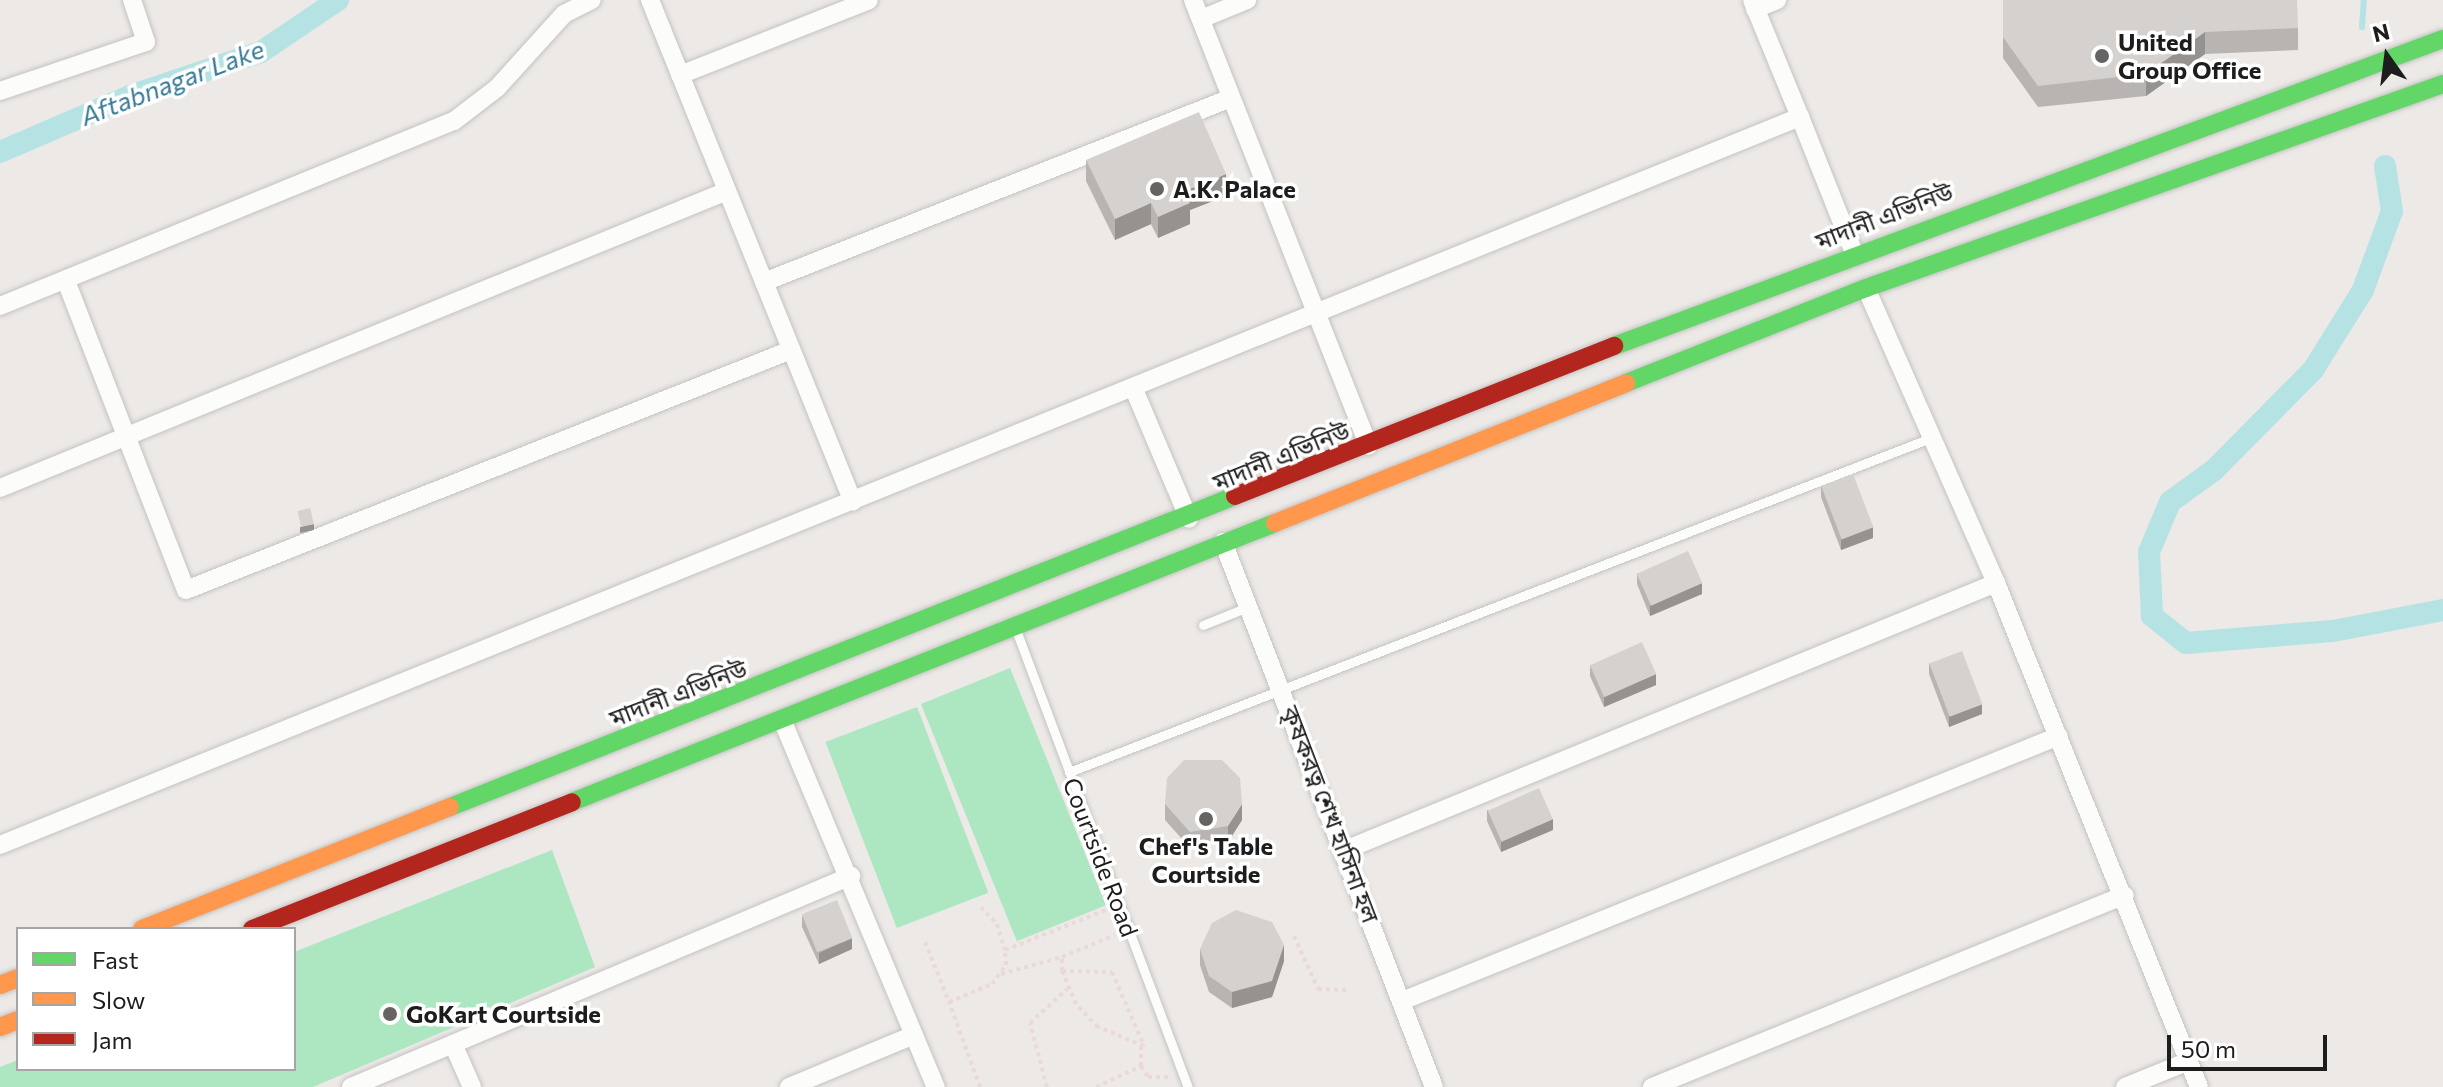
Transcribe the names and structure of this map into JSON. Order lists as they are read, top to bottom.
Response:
{
  "streets": {
    "main road": ["মাদানী এভিনিউ"],
    "street": ["কৃষকরত্ন শেখ হাসিনা হল"],
    "lane": ["Courtside Road"]
  },
  "water": ["Aftabnagar Lake"],
  "places": [
    "United Group Office",
    "A.K. Palace",
    "Chef's Table Courtside",
    "GoKart Courtside"
  ],
  "legend": ["Fast", "Slow", "Jam"],
  "scale_bar": "50 m",
  "north": "top"
}
